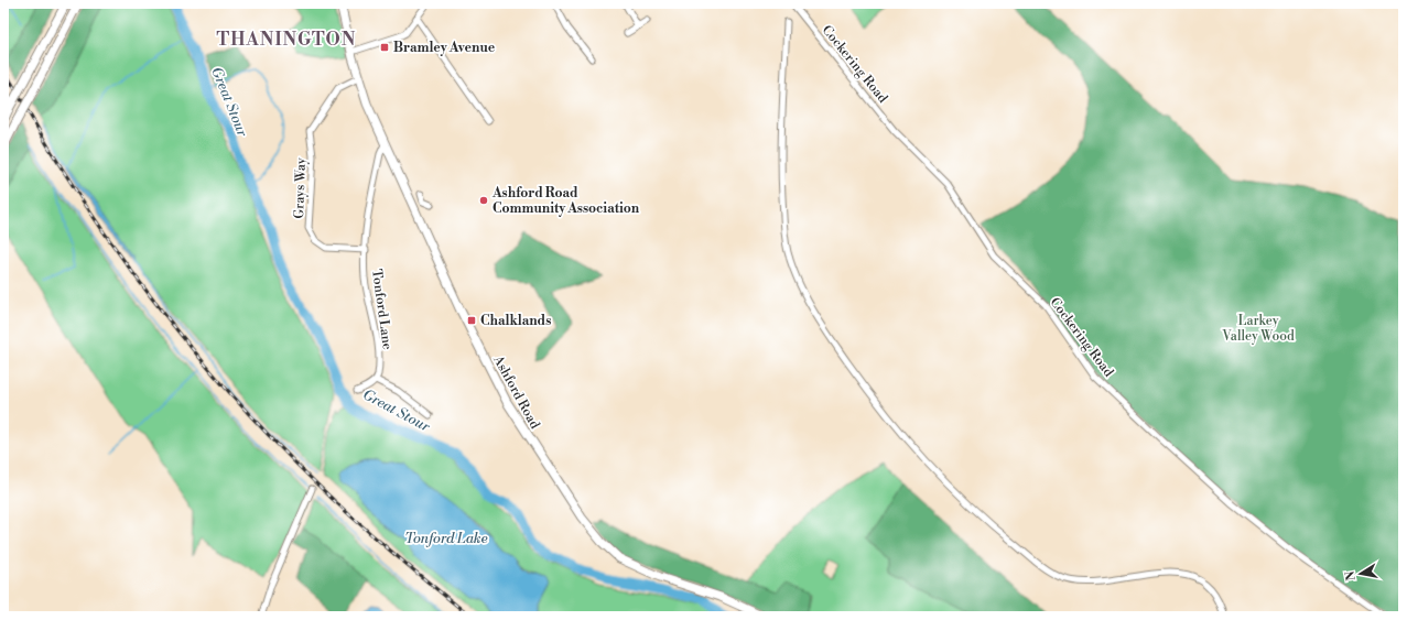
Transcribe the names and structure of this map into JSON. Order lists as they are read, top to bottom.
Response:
{
  "streets": {
    "highway": ["Ashford Road"],
    "street": ["Cockering Road", "Grays Way", "Tonford Lane"]
  },
  "crossings": [
    ["Grays Way", "Tonford Lane"],
    ["Grays Way", "Ashford Road"],
    ["Tonford Lane", "Ashford Road"]
  ],
  "districts": ["THANINGTON"],
  "water": ["Great Stour", "Tonford Lake"],
  "parks": ["Larkey Valley Wood"],
  "places": {
    "transit": ["Bramley Avenue", "Chalklands"],
    "other": ["Ashford Road Community Association"]
  },
  "north": "left"
}
